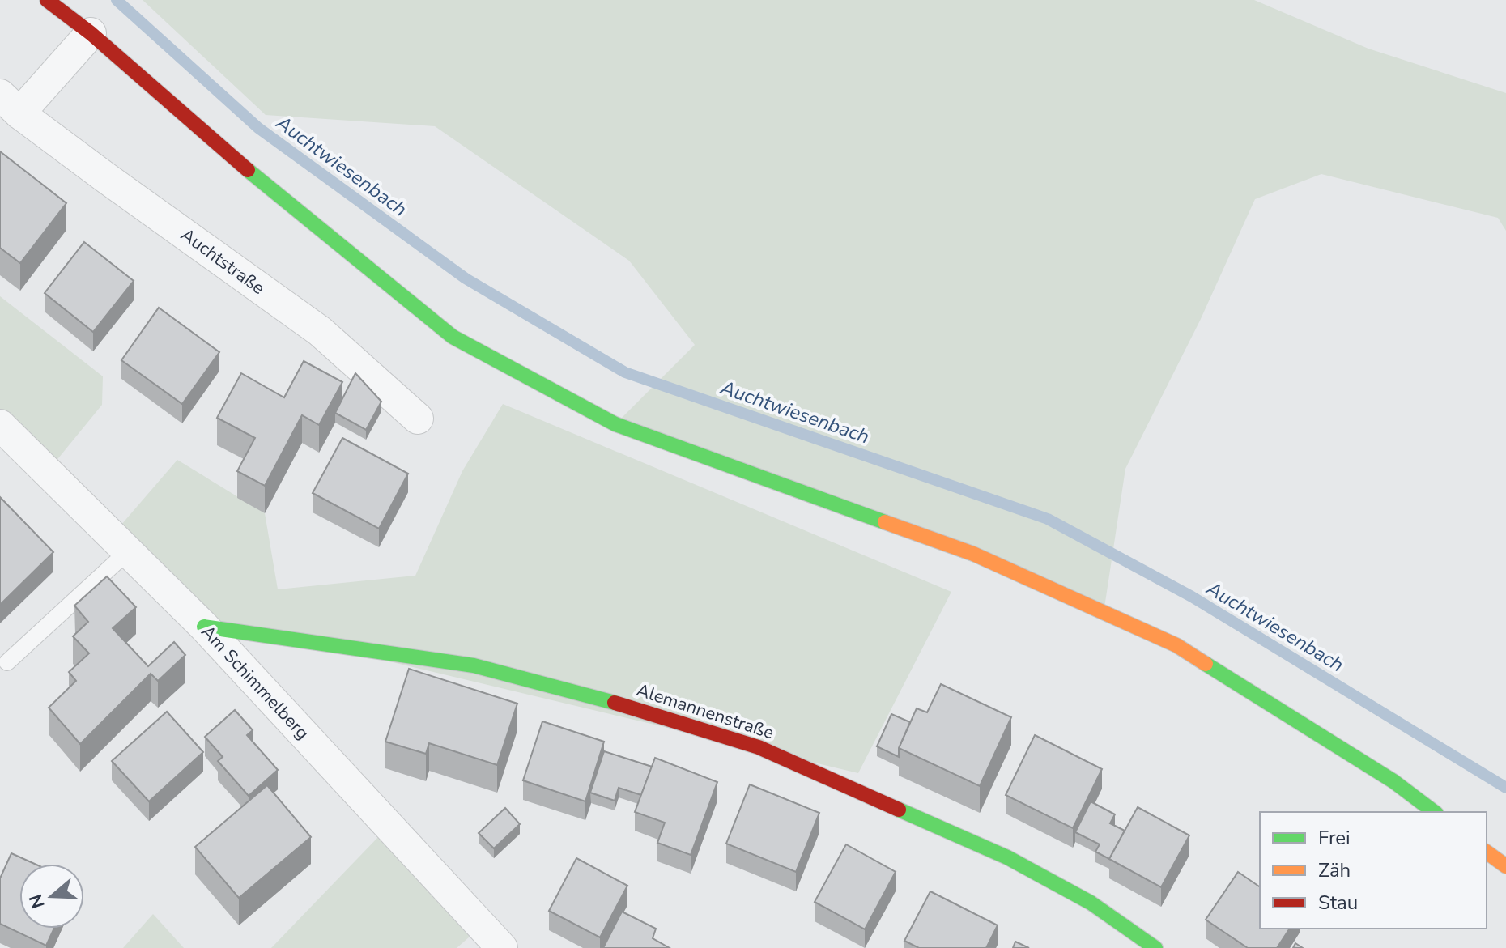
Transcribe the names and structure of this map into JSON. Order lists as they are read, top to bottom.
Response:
{
  "streets": {
    "street": ["Auchtstraße", "Am Schimmelberg", "Alemannenstraße"]
  },
  "crossings": [
    ["Am Schimmelberg", "Alemannenstraße"]
  ],
  "water": ["Auchtwiesenbach"],
  "legend": ["Frei", "Zäh", "Stau"],
  "north": "left"
}
